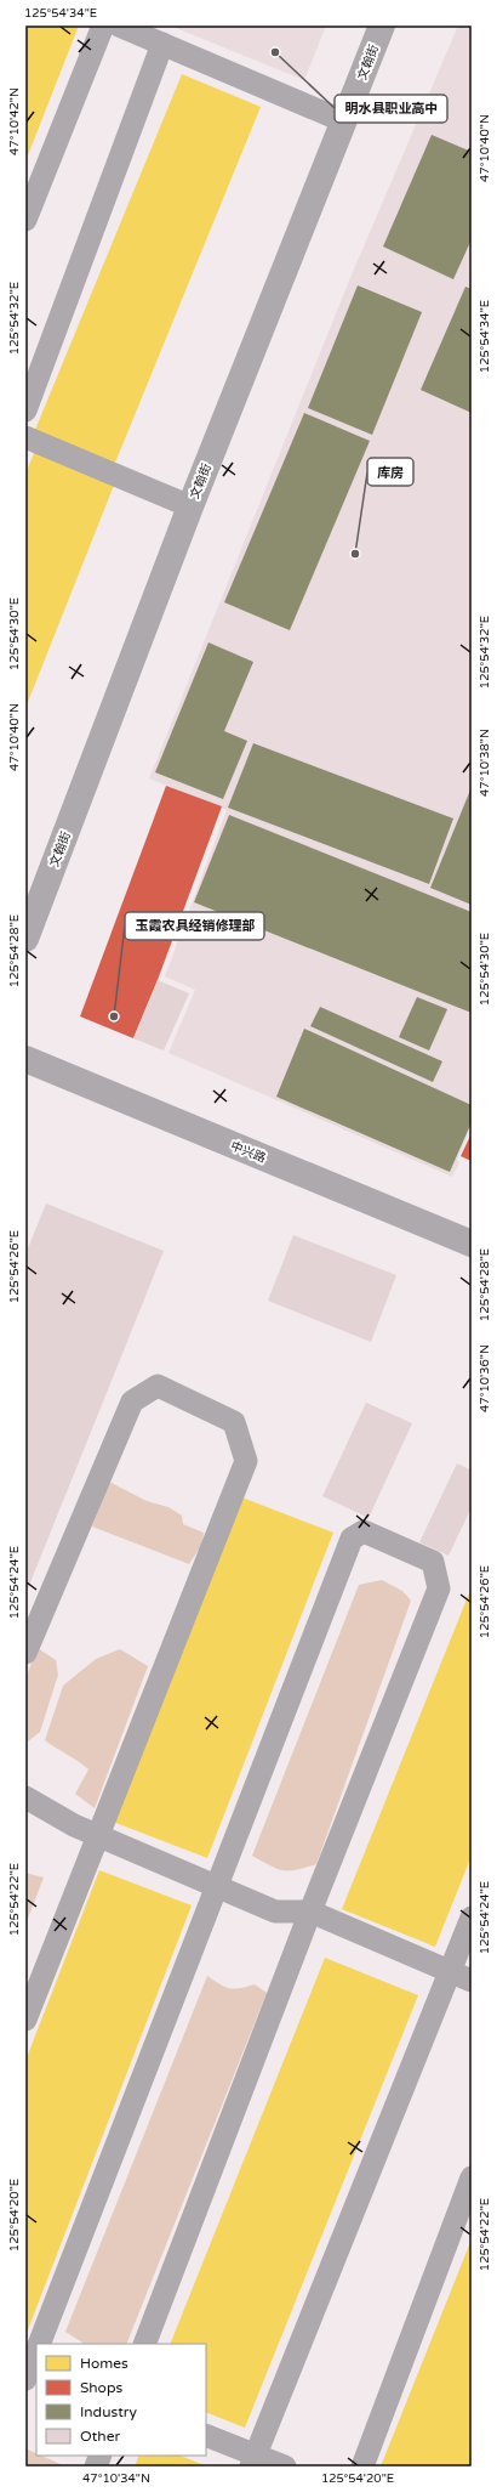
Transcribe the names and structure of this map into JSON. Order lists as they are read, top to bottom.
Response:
{
  "streets": {
    "street": ["文翰街", "中兴路"]
  },
  "places": ["明水县职业高中", "库房", "玉霞农具经销修理部"],
  "legend": [
    "Homes",
    "Shops",
    "Industry",
    "Other"
  ],
  "coordinates": [
    "125°54'34\"E",
    "47°10'42\"N",
    "47°10'40\"N",
    "125°54'32\"E",
    "125°54'30\"E",
    "47°10'38\"N",
    "125°54'28\"E",
    "125°54'26\"E",
    "47°10'36\"N",
    "125°54'24\"E",
    "125°54'22\"E",
    "125°54'20\"E",
    "47°10'34\"N"
  ]
}
